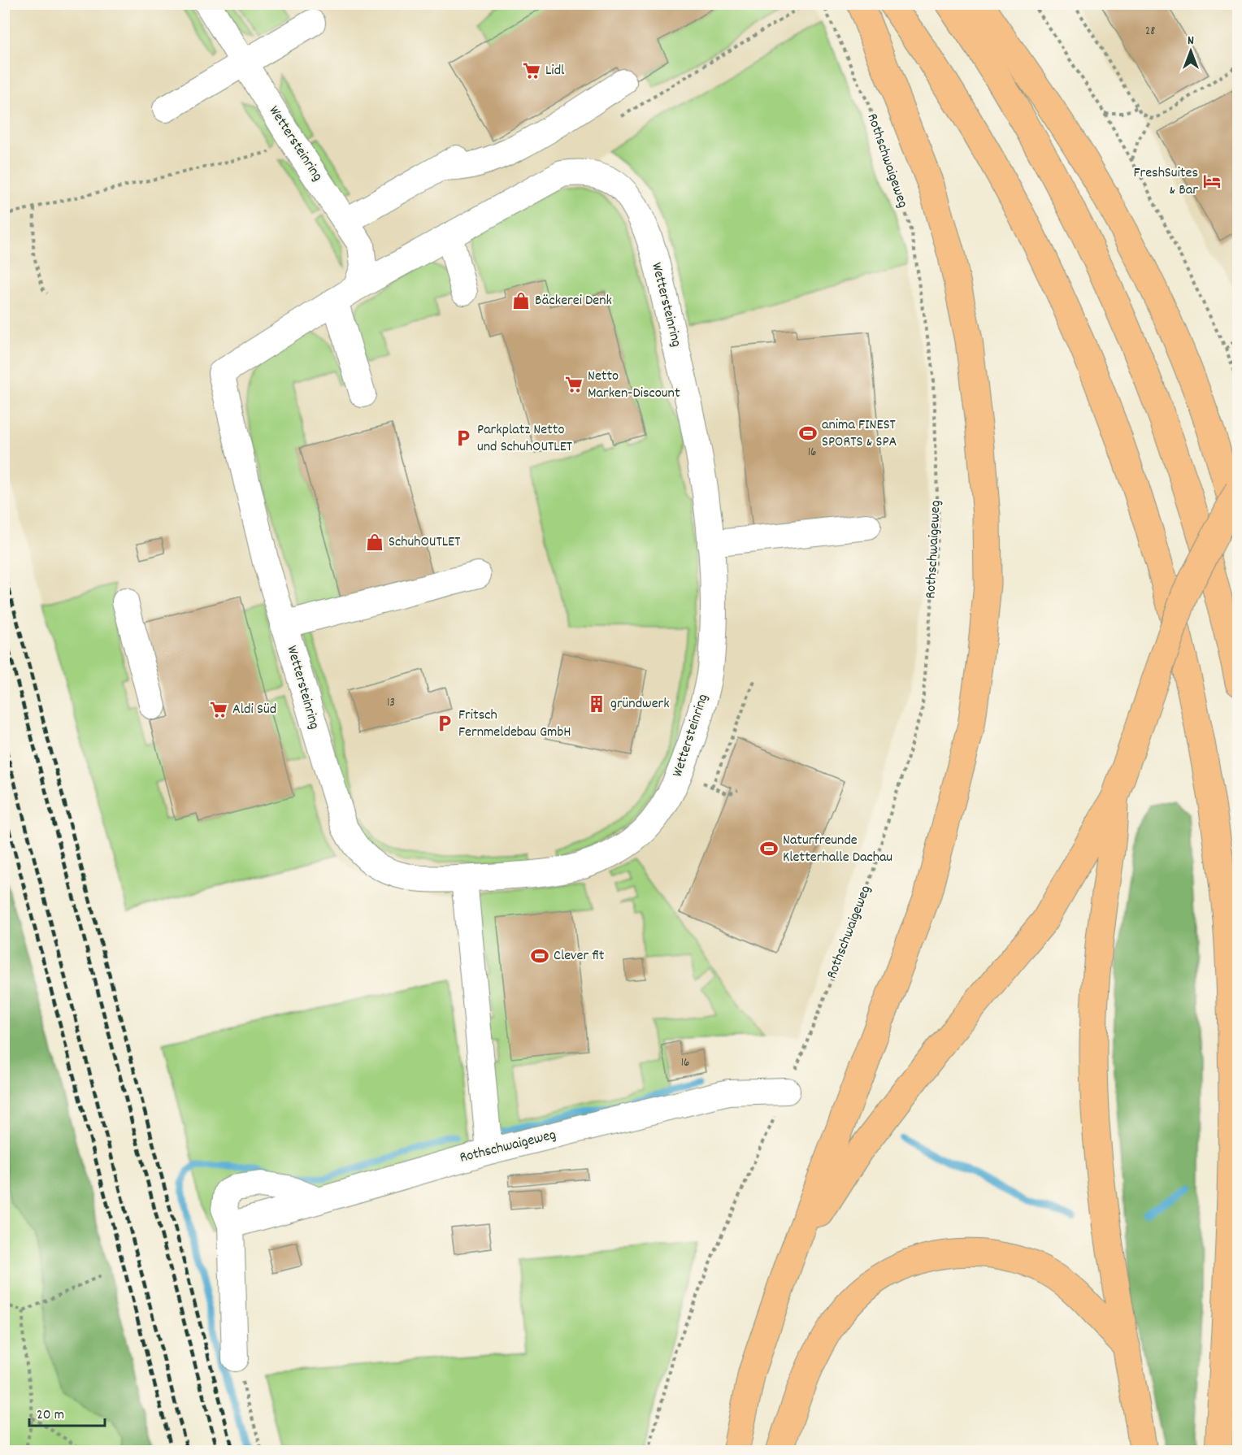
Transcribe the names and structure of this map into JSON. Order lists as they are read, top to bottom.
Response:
{
  "streets": {
    "street": ["Wettersteinring", "Rothschwaigeweg"]
  },
  "places": {
    "supermarket": ["Lidl", "Netto Marken-Discount", "Aldi Süd"],
    "hotel": ["FreshSuites & Bar"],
    "shop": ["Bäckerei Denk", "SchuhOUTLET"],
    "sports": ["anima FINEST SPORTS & SPA", "Naturfreunde Kletterhalle Dachau", "Clever fit"],
    "parking": ["Parkplatz Netto und SchuhOUTLET", "Fritsch Fernmeldebau GmbH"],
    "building": ["gründwerk"]
  },
  "house_numbers": [
    "28",
    "16",
    "13",
    "16"
  ],
  "scale_bar": "20 m",
  "north": "top"
}
